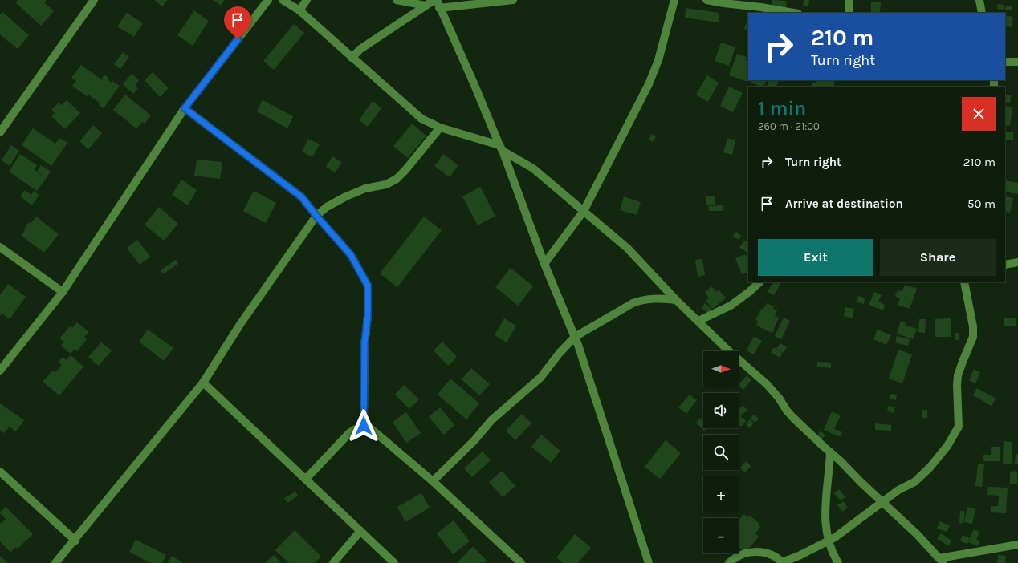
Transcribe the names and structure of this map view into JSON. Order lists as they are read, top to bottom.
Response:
{
  "north": "right",
  "page": {
    "turn": ["210 m", "Turn right"],
    "heading": ["1 min", "260 m · 21:00"],
    "list": [
      {
        "name": "Turn right",
        "value": "210 m"
      },
      {
        "name": "Arrive at destination",
        "value": "50 m"
      }
    ],
    "buttons": ["Exit", "Share"],
    "map_buttons": ["+", "−"]
  }
}
